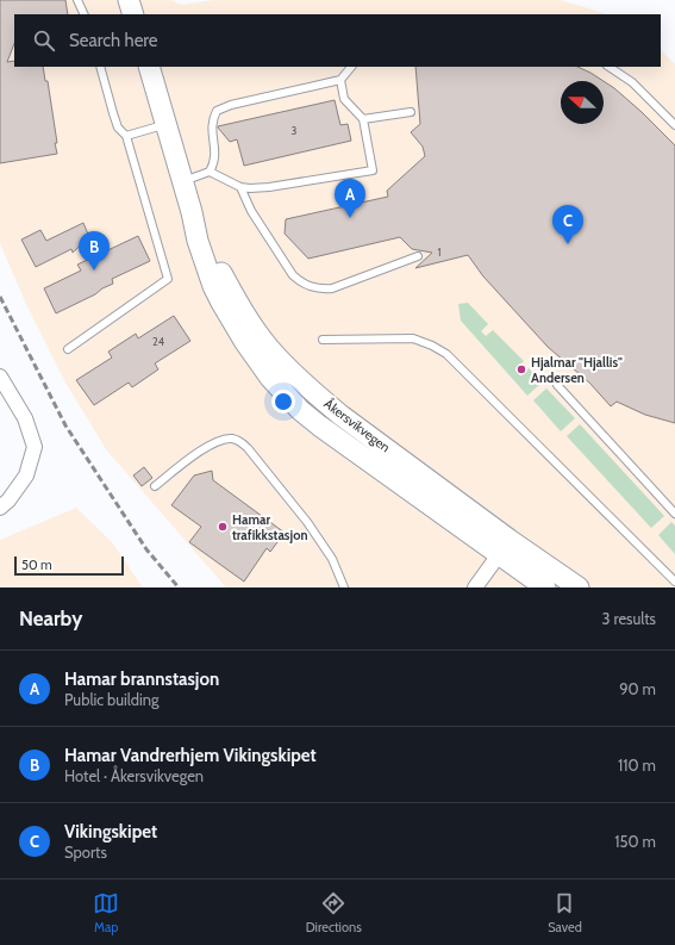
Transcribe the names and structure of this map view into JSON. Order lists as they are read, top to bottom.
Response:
{
  "streets": {
    "street": ["Åkersvikvegen"]
  },
  "places": ["Hjalmar \"Hjallis\" Andersen", "Hamar trafikkstasjon"],
  "house_numbers": ["3", "1", "24"],
  "scale_bar": "50 m",
  "north": "left",
  "page": {
    "search": "Search here",
    "pins": ["A", "C", "B"],
    "scale": "50 m",
    "heading": ["Nearby", "3 results"],
    "list": [
      {
        "mark": "A",
        "name": "Hamar brannstasjon",
        "note": "Public building",
        "value": "90 m"
      },
      {
        "mark": "B",
        "name": "Hamar Vandrerhjem Vikingskipet",
        "note": "Hotel · Åkersvikvegen",
        "value": "110 m"
      },
      {
        "mark": "C",
        "name": "Vikingskipet",
        "note": "Sports",
        "value": "150 m"
      }
    ],
    "nav": ["Map", "Directions", "Saved"]
  }
}
